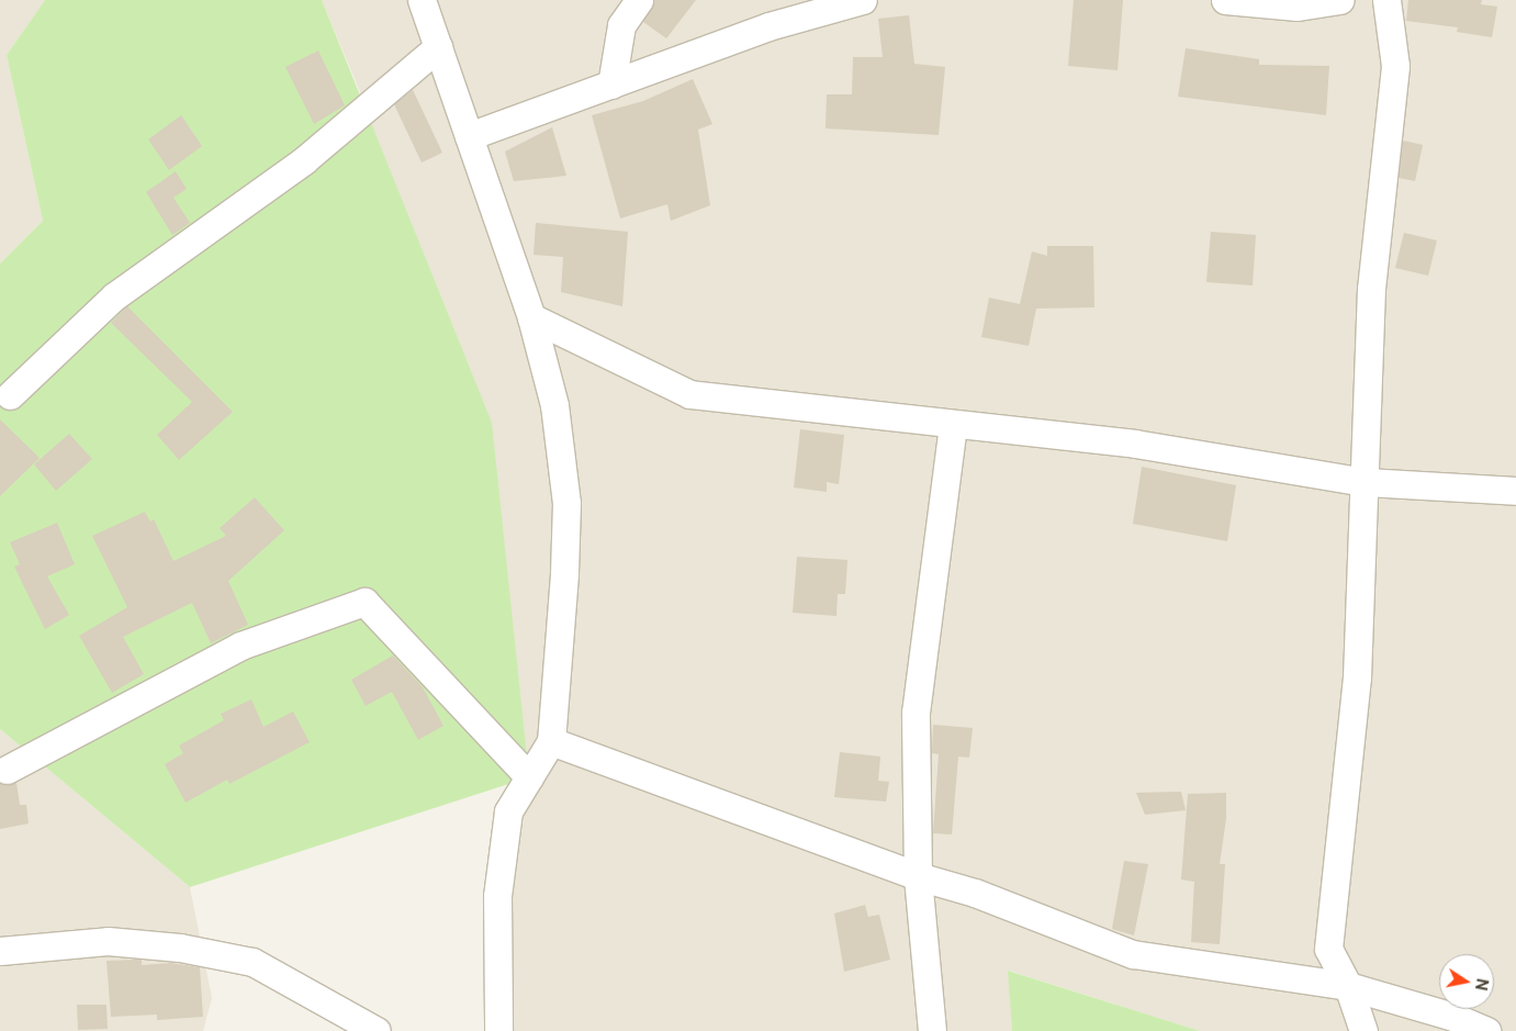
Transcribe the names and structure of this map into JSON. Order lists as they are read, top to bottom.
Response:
{
  "north": "right"
}
